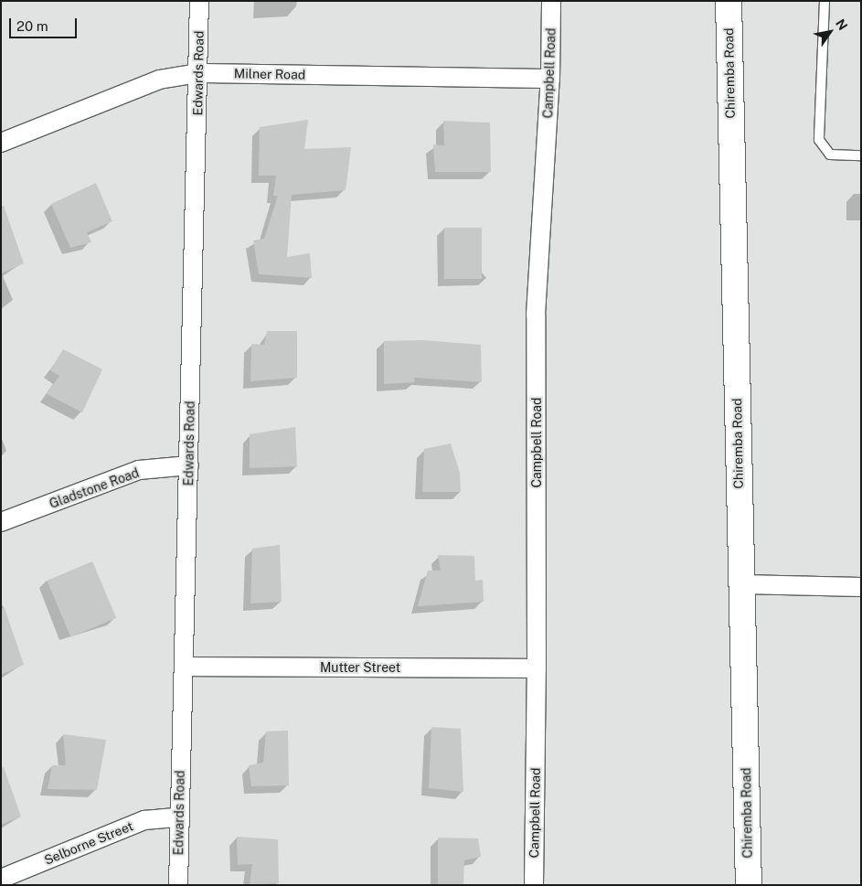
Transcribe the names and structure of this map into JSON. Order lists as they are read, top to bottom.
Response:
{
  "streets": {
    "main road": ["Chiremba Road"],
    "street": [
      "Edwards Road",
      "Campbell Road",
      "Milner Road",
      "Gladstone Road",
      "Mutter Street",
      "Selborne Street"
    ]
  },
  "crossings": [
    ["Edwards Road", "Milner Road"],
    ["Edwards Road", "Gladstone Road"],
    ["Edwards Road", "Mutter Street"],
    ["Edwards Road", "Selborne Street"],
    ["Campbell Road", "Milner Road"],
    ["Campbell Road", "Mutter Street"]
  ],
  "scale_bar": "20 m",
  "north": "top right"
}
